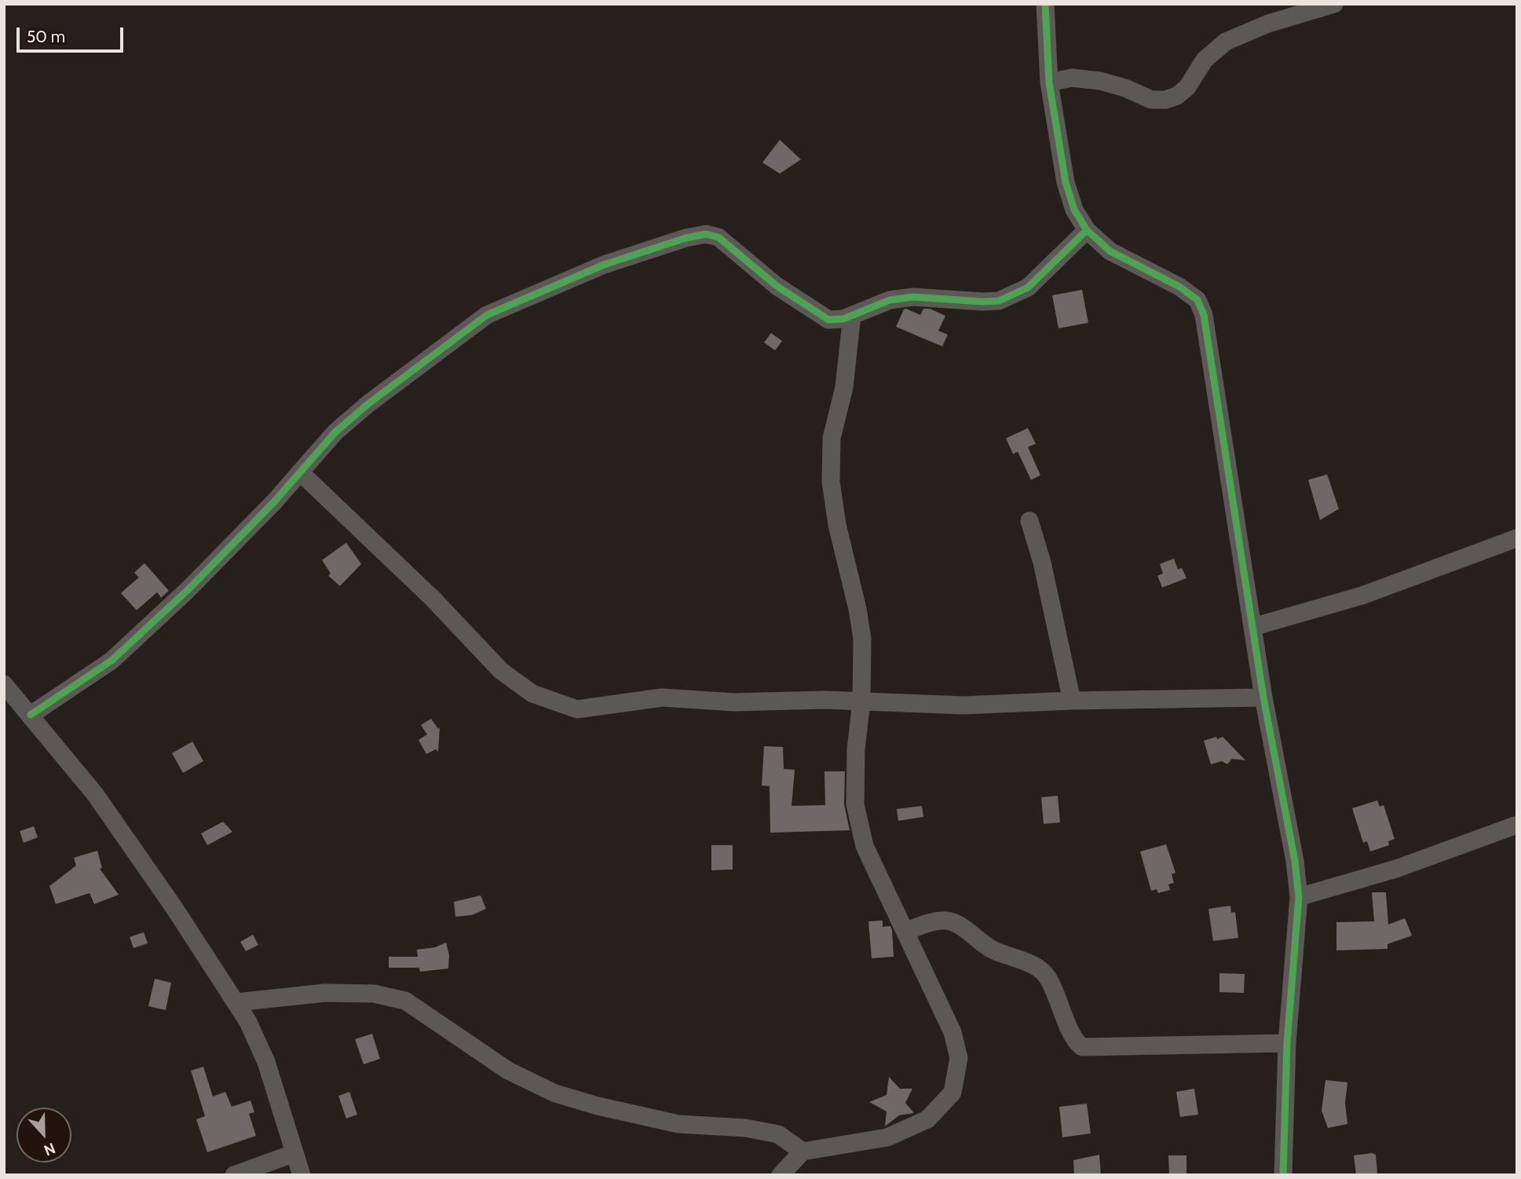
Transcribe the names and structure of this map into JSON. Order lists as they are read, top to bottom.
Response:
{
  "scale_bar": "50 m",
  "north": "bottom"
}
